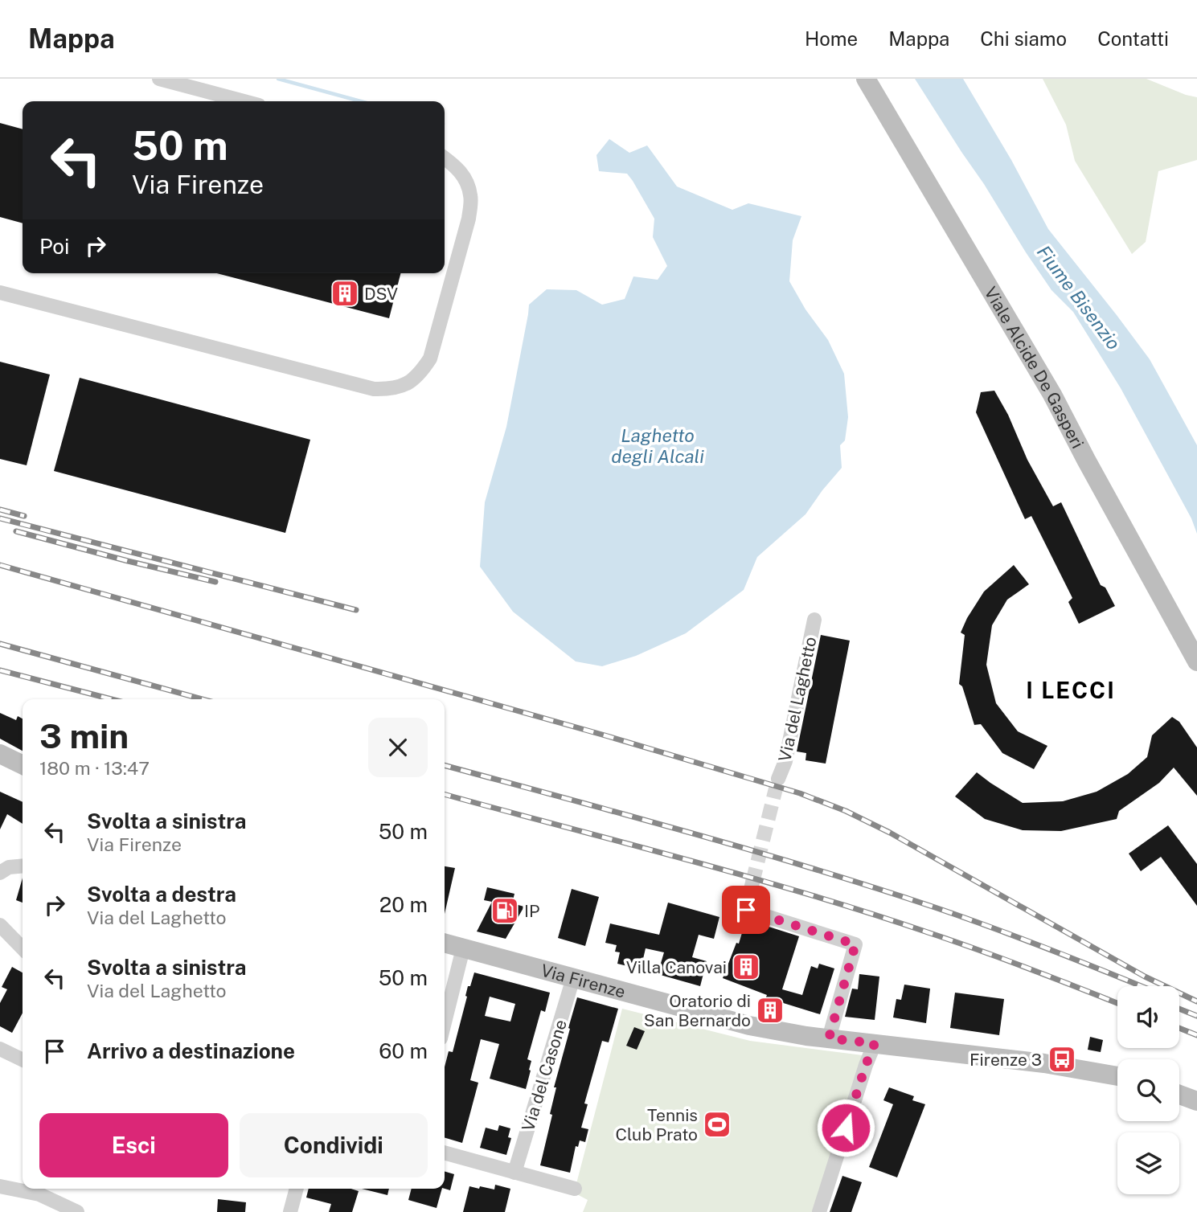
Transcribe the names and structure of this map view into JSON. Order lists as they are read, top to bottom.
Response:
{
  "streets": {
    "main road": ["Viale Alcide De Gasperi", "Via Firenze"],
    "street": ["Via del Laghetto", "Via del Casone"]
  },
  "crossings": [
    ["Via Firenze", "Via del Casone"]
  ],
  "districts": ["I LECCI"],
  "water": ["Fiume Bisenzio", "Laghetto degli Alcali"],
  "places": {
    "building": ["DSV", "Villa Canovai", "Oratorio di San Bernardo"],
    "fuel station": ["IP"],
    "bus stop": ["Firenze 3"],
    "sports": ["Tennis Club Prato"]
  },
  "page": {
    "header": "Mappa",
    "nav": [
      "Home",
      "Mappa",
      "Chi siamo",
      "Contatti"
    ],
    "turn": ["50 m", "Via Firenze"],
    "then": "Poi",
    "heading": ["3 min", "180 m · 13:47"],
    "list": [
      {
        "name": "Svolta a sinistra",
        "note": "Via Firenze",
        "value": "50 m"
      },
      {
        "name": "Svolta a destra",
        "note": "Via del Laghetto",
        "value": "20 m"
      },
      {
        "name": "Svolta a sinistra",
        "note": "Via del Laghetto",
        "value": "50 m"
      },
      {
        "name": "Arrivo a destinazione",
        "value": "60 m"
      }
    ],
    "buttons": ["Esci", "Condividi"]
  }
}
